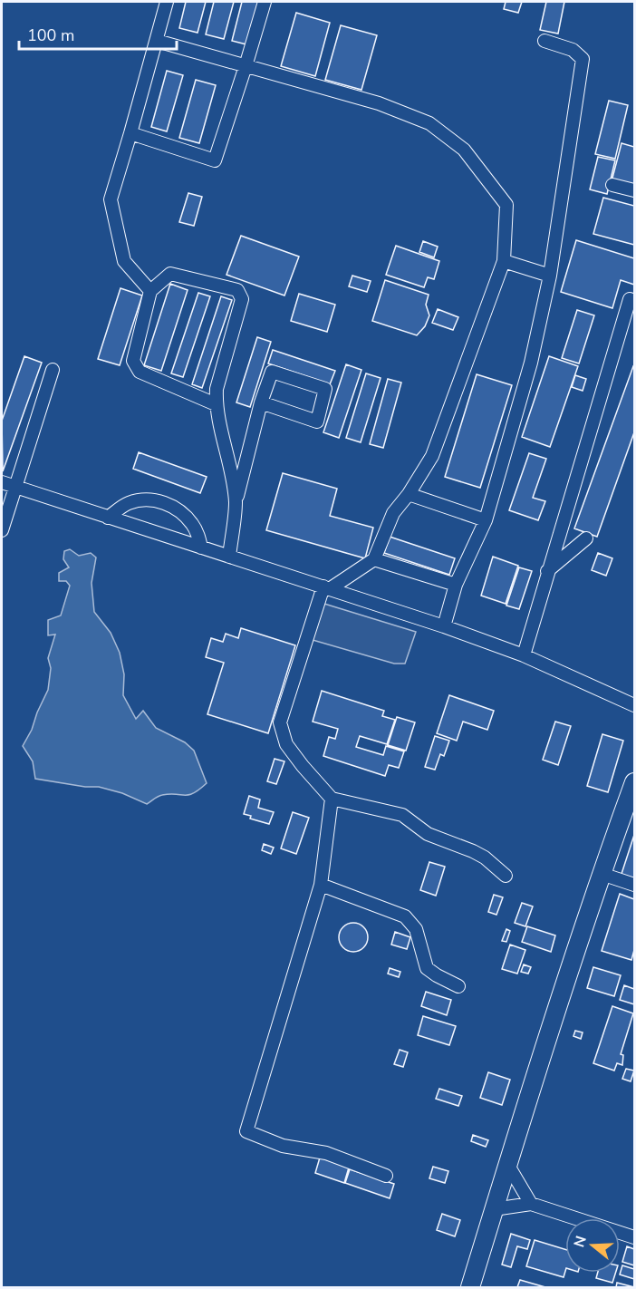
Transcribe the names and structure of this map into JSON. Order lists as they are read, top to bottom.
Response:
{
  "scale_bar": "100 m",
  "north": "left"
}
